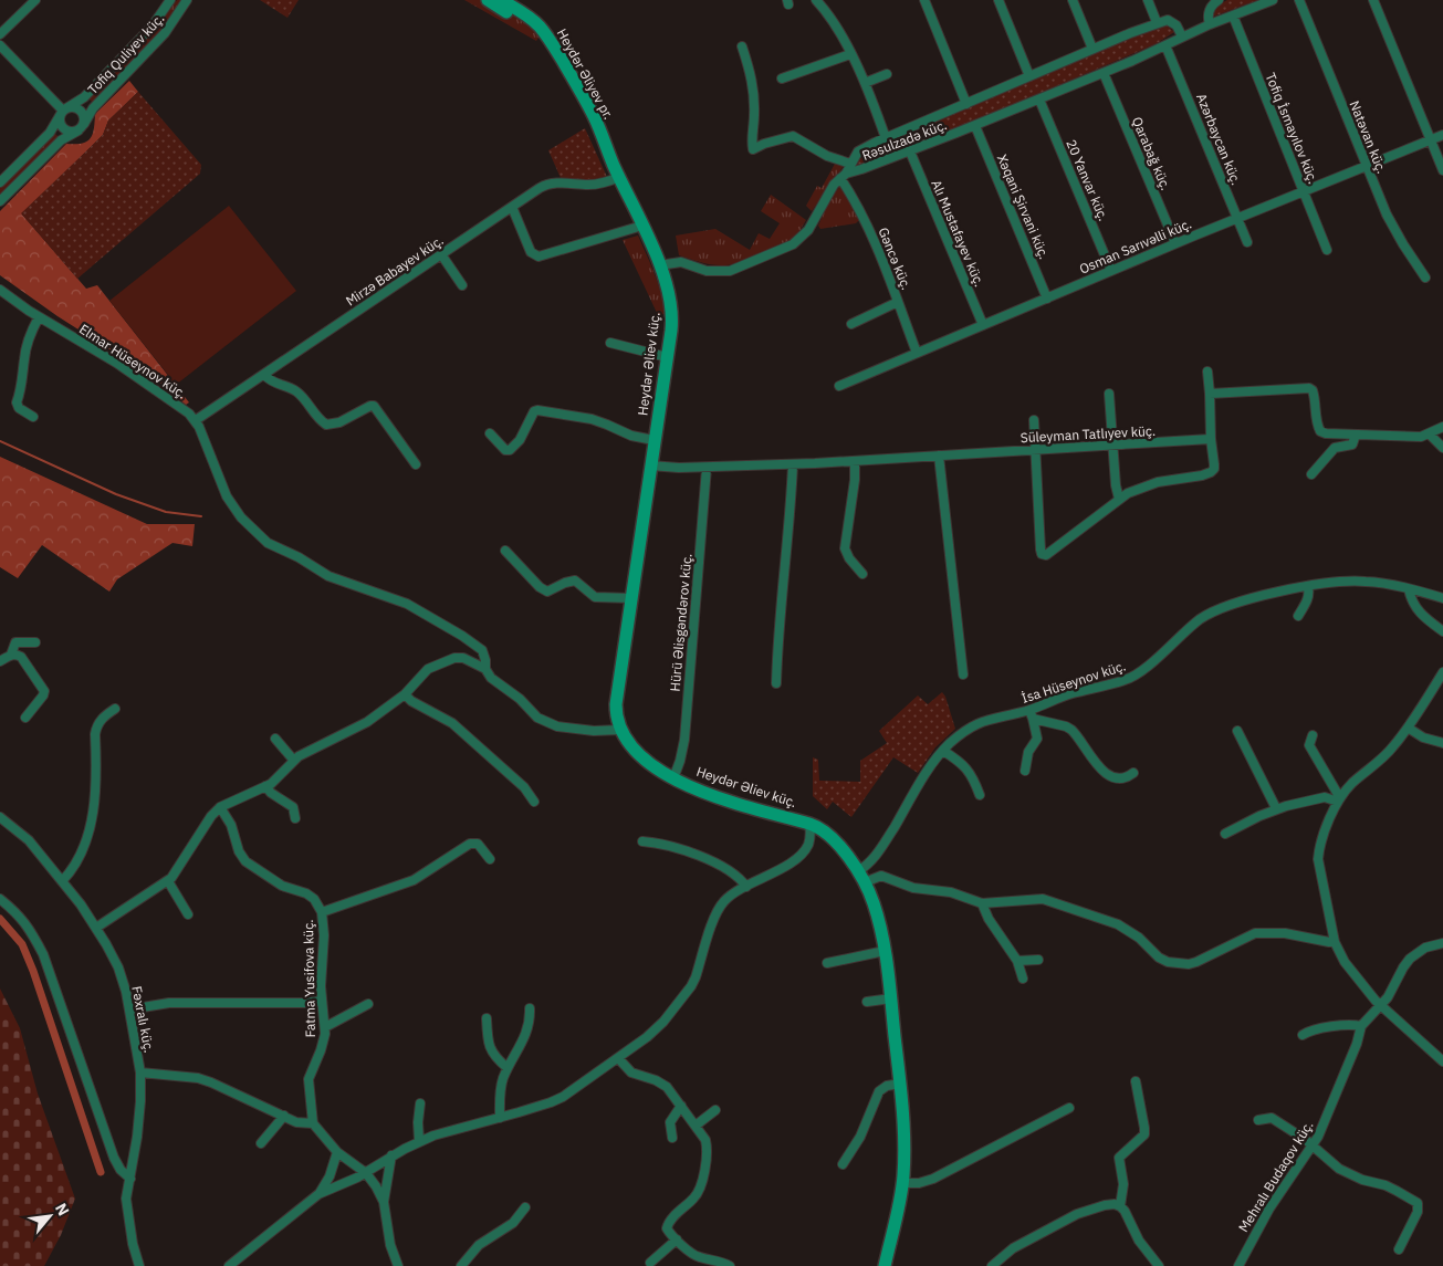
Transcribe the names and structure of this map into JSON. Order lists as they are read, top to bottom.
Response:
{
  "streets": {
    "main road": ["Heydər Əliyev pr.", "Heydər Əliev küç."],
    "street": [
      "Tofiq Quliyev küç.",
      "Tofiq İsmayılov küç.",
      "Natəvan küç.",
      "Azərbaycan küç.",
      "Rəsulzadə küç.",
      "Qarabağ küç.",
      "20 Yanvar küç.",
      "Xəqani Şirvani küç.",
      "Alı Mustafayev küç.",
      "Osman Sarıvəlli küç.",
      "Gəncə küç.",
      "Mirzə Babayev küç.",
      "Elmar Hüseynov küç.",
      "Süleyman Tatlıyev küç.",
      "Hürü Əlisgəndərov küç.",
      "İsa Hüseynov küç.",
      "Fatma Yusifova küç.",
      "Fəxralı küç.",
      "Mehralı Budaqov küç."
    ]
  },
  "crossings": [
    ["Heydər Əliyev pr.", "Heydər Əliev küç."],
    ["Tofiq İsmayılov küç.", "Osman Sarıvəlli küç."],
    ["Natəvan küç.", "Osman Sarıvəlli küç."],
    ["Azərbaycan küç.", "Rəsulzadə küç."],
    ["Azərbaycan küç.", "Osman Sarıvəlli küç."],
    ["Rəsulzadə küç.", "Qarabağ küç."],
    ["Rəsulzadə küç.", "20 Yanvar küç."],
    ["Rəsulzadə küç.", "Xəqani Şirvani küç."],
    ["Rəsulzadə küç.", "Alı Mustafayev küç."],
    ["Rəsulzadə küç.", "Gəncə küç."],
    ["Qarabağ küç.", "Osman Sarıvəlli küç."],
    ["20 Yanvar küç.", "Osman Sarıvəlli küç."],
    ["Xəqani Şirvani küç.", "Osman Sarıvəlli küç."],
    ["Alı Mustafayev küç.", "Osman Sarıvəlli küç."],
    ["Osman Sarıvəlli küç.", "Gəncə küç."],
    ["Mirzə Babayev küç.", "Elmar Hüseynov küç."],
    ["Mirzə Babayev küç.", "Heydər Əliev küç."],
    ["Elmar Hüseynov küç.", "Heydər Əliev küç."],
    ["Heydər Əliev küç.", "Süleyman Tatlıyev küç."],
    ["Heydər Əliev küç.", "Hürü Əlisgəndərov küç."],
    ["Heydər Əliev küç.", "İsa Hüseynov küç."],
    ["Süleyman Tatlıyev küç.", "Hürü Əlisgəndərov küç."]
  ],
  "north": "top right"
}
